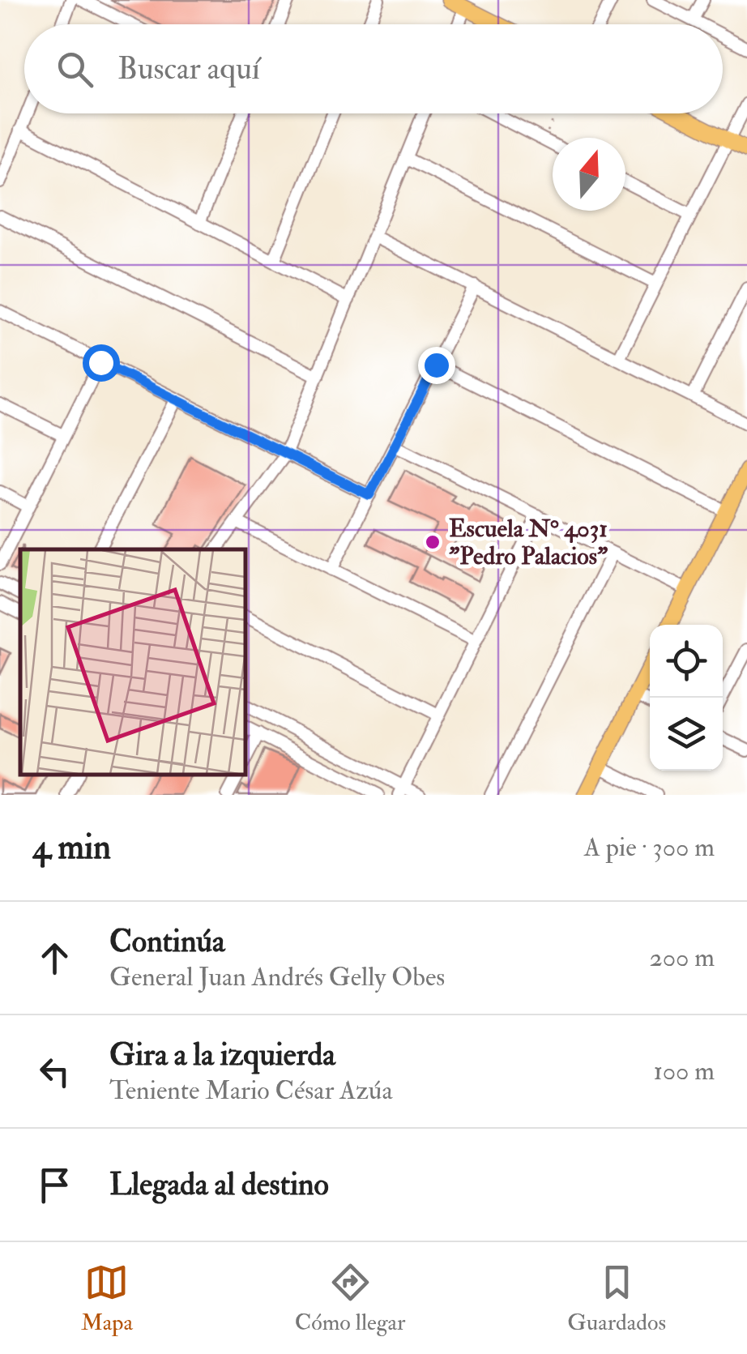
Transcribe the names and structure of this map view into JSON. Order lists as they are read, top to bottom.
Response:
{
  "places": ["Escuela N° 4031 \"Pedro Palacios\""],
  "north": "top",
  "page": {
    "search": "Buscar aquí",
    "heading": ["4 min", "A pie · 300 m"],
    "list": [
      ["Continúa", "General Juan Andrés Gelly Obes", "200 m"],
      ["Gira a la izquierda", "Teniente Mario César Azúa", "100 m"],
      "Llegada al destino"
    ],
    "nav": ["Mapa", "Cómo llegar", "Guardados"]
  }
}
